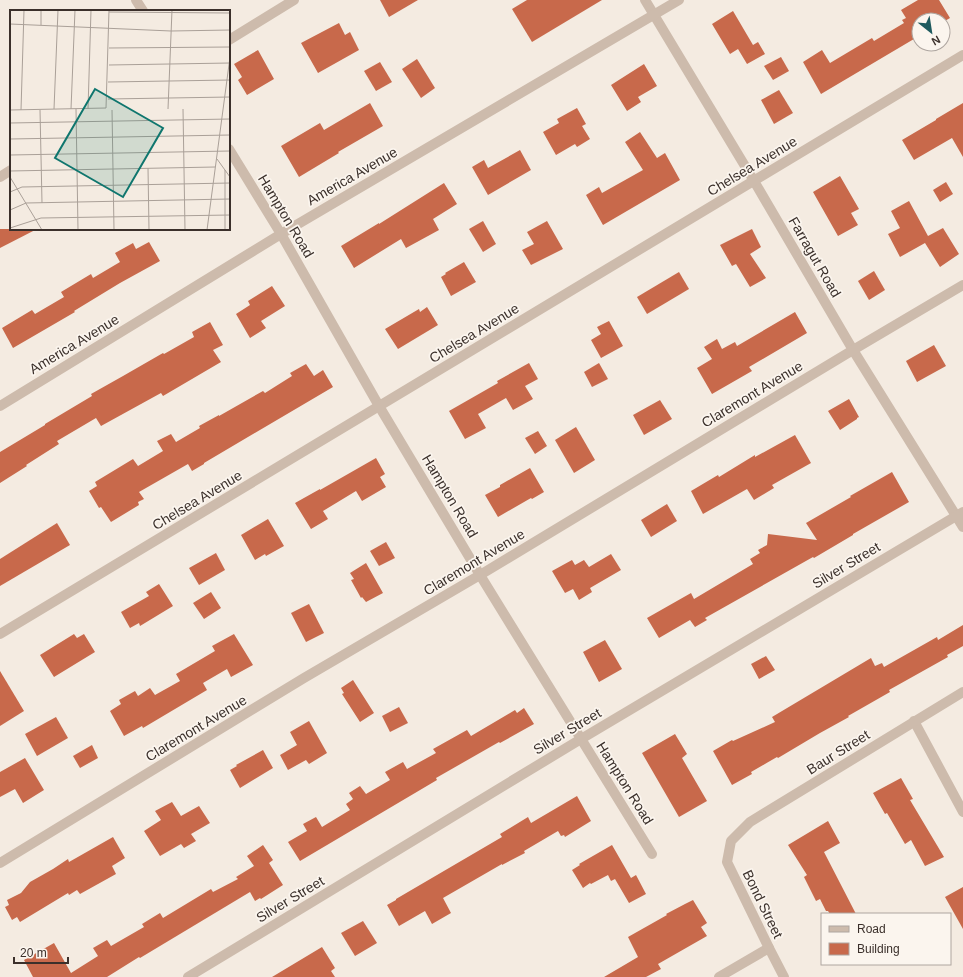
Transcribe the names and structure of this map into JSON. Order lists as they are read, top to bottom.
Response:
{
  "streets": {
    "street": [
      "Chelsea Avenue",
      "America Avenue",
      "Hampton Road",
      "Farragut Road",
      "Claremont Avenue",
      "Silver Street",
      "Baur Street",
      "Bond Street"
    ]
  },
  "crossings": [
    ["Chelsea Avenue", "Hampton Road"],
    ["Chelsea Avenue", "Farragut Road"],
    ["America Avenue", "Hampton Road"],
    ["America Avenue", "Farragut Road"],
    ["Hampton Road", "Claremont Avenue"],
    ["Hampton Road", "Silver Street"],
    ["Farragut Road", "Claremont Avenue"],
    ["Farragut Road", "Silver Street"],
    ["Baur Street", "Bond Street"]
  ],
  "legend": ["Road", "Building"],
  "scale_bar": "20 m",
  "north": "bottom right"
}
